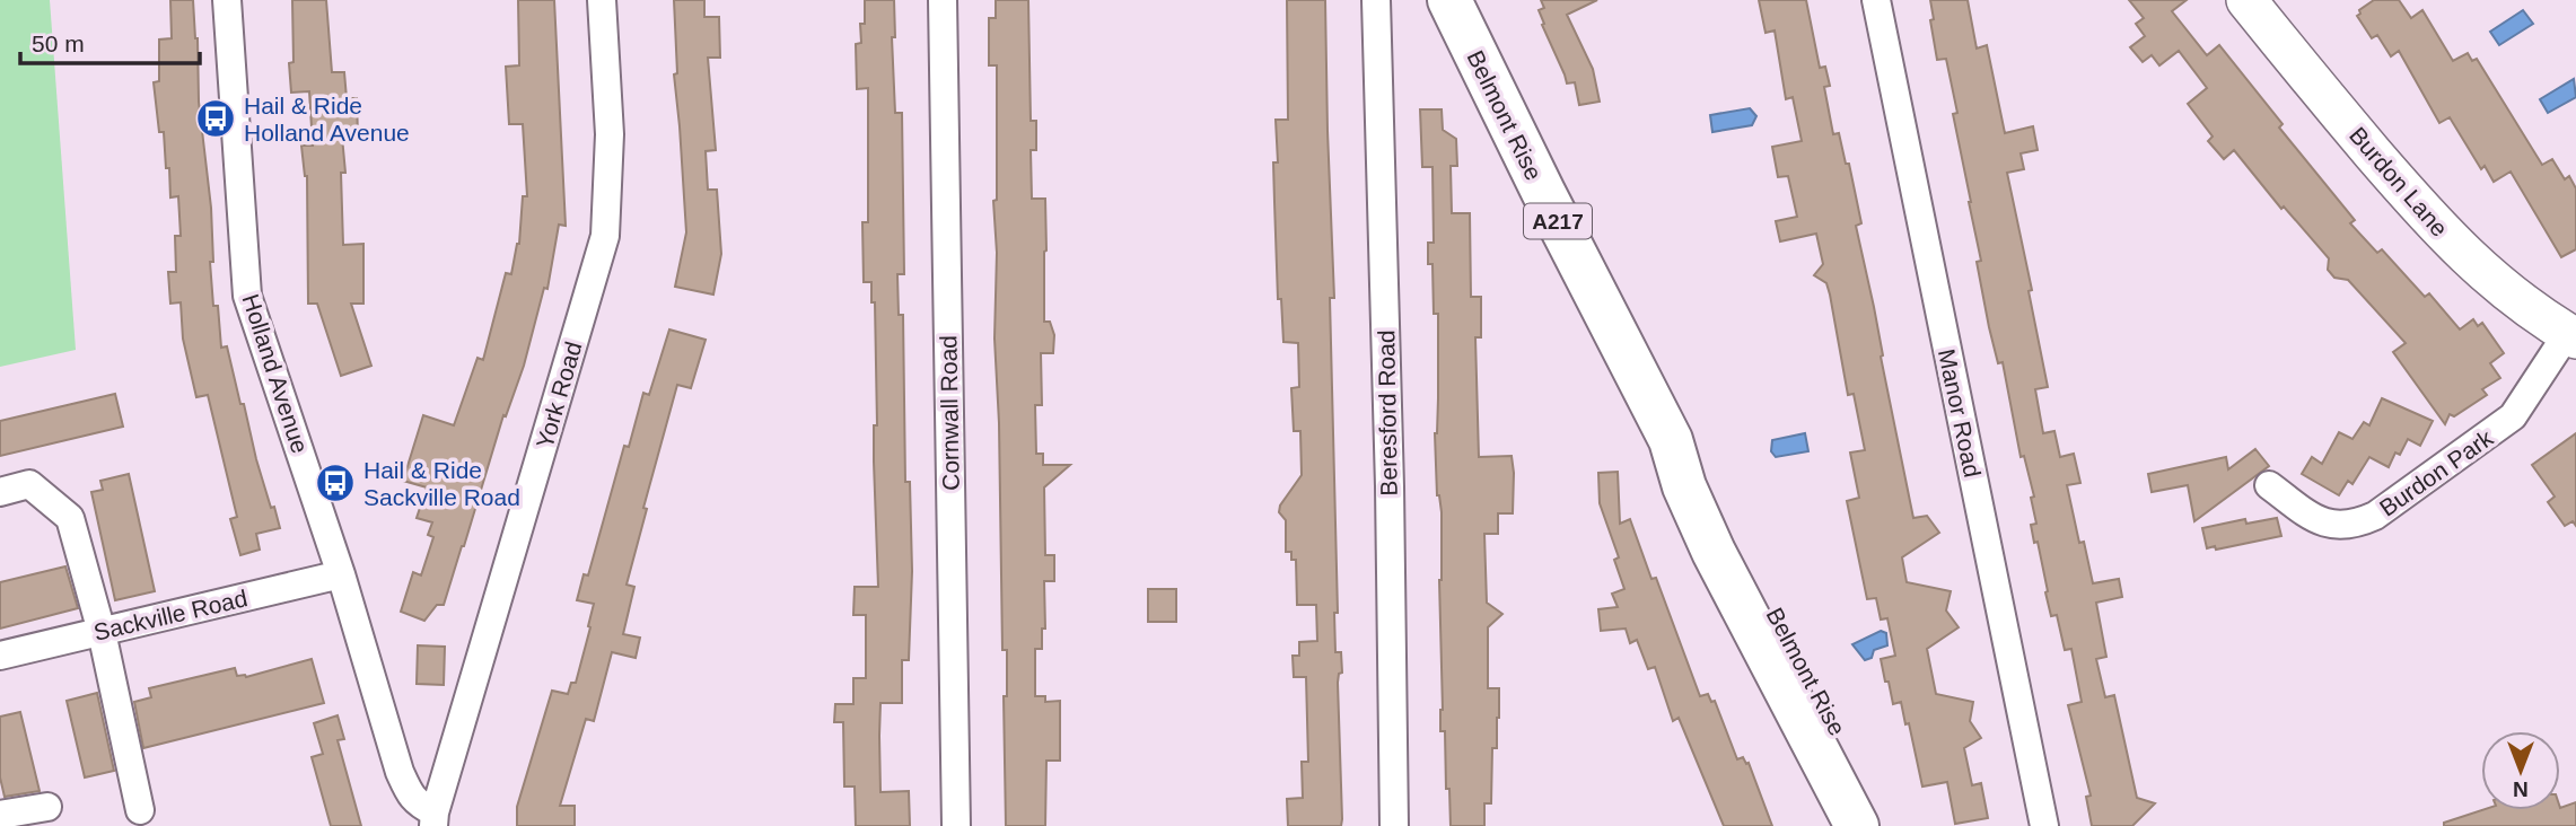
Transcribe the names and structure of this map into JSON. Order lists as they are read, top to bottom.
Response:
{
  "streets": {
    "highway": ["Belmont Rise", "A217"],
    "street": [
      "Burdon Lane",
      "Holland Avenue",
      "York Road",
      "Cornwall Road",
      "Beresford Road",
      "Manor Road",
      "Burdon Park",
      "Sackville Road"
    ]
  },
  "crossings": [
    ["Burdon Lane", "Burdon Park"],
    ["Holland Avenue", "York Road"],
    ["Holland Avenue", "Sackville Road"]
  ],
  "places": {
    "bus stop": ["Hail & Ride Holland Avenue", "Hail & Ride Sackville Road"]
  },
  "scale_bar": "50 m",
  "north": "bottom"
}
